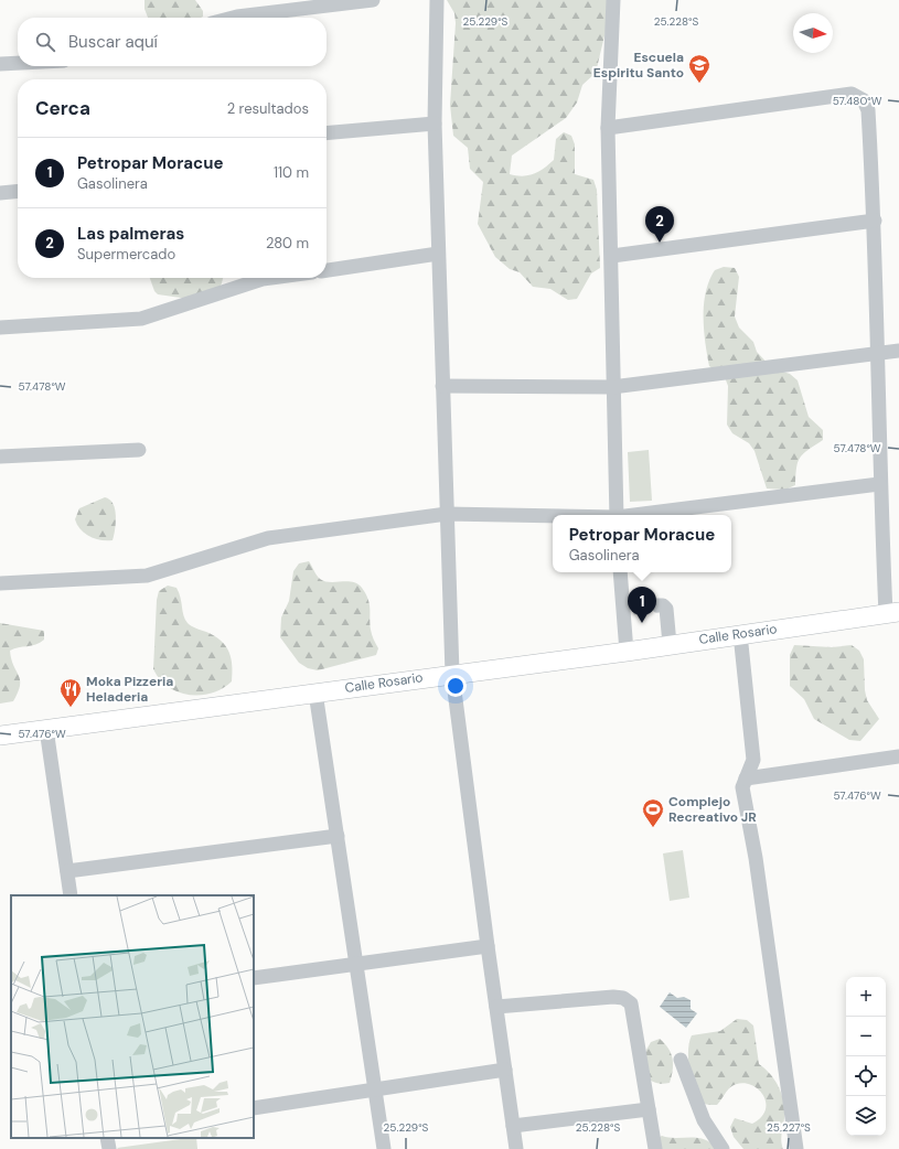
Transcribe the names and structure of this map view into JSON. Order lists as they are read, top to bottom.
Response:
{
  "streets": {
    "main road": ["Calle Rosario"]
  },
  "places": {
    "school or university": ["Escuela Espiritu Santo"],
    "restaurant": ["Moka Pizzeria Heladeria"],
    "sports": ["Complejo Recreativo JR"]
  },
  "north": "right",
  "page": {
    "search": "Buscar aquí",
    "heading": ["Cerca", "2 resultados"],
    "list": [
      {
        "mark": "1",
        "name": "Petropar Moracue",
        "note": "Gasolinera",
        "value": "110 m"
      },
      {
        "mark": "2",
        "name": "Las palmeras",
        "note": "Supermercado",
        "value": "280 m"
      }
    ],
    "pins": ["2", "1"],
    "popup": ["Petropar Moracue", "Gasolinera"],
    "map_buttons": ["+", "−"]
  },
  "coordinates": [
    "25.229°S",
    "25.228°S",
    "57.480°W",
    "57.478°W",
    "57.476°W",
    "25.227°S"
  ]
}
